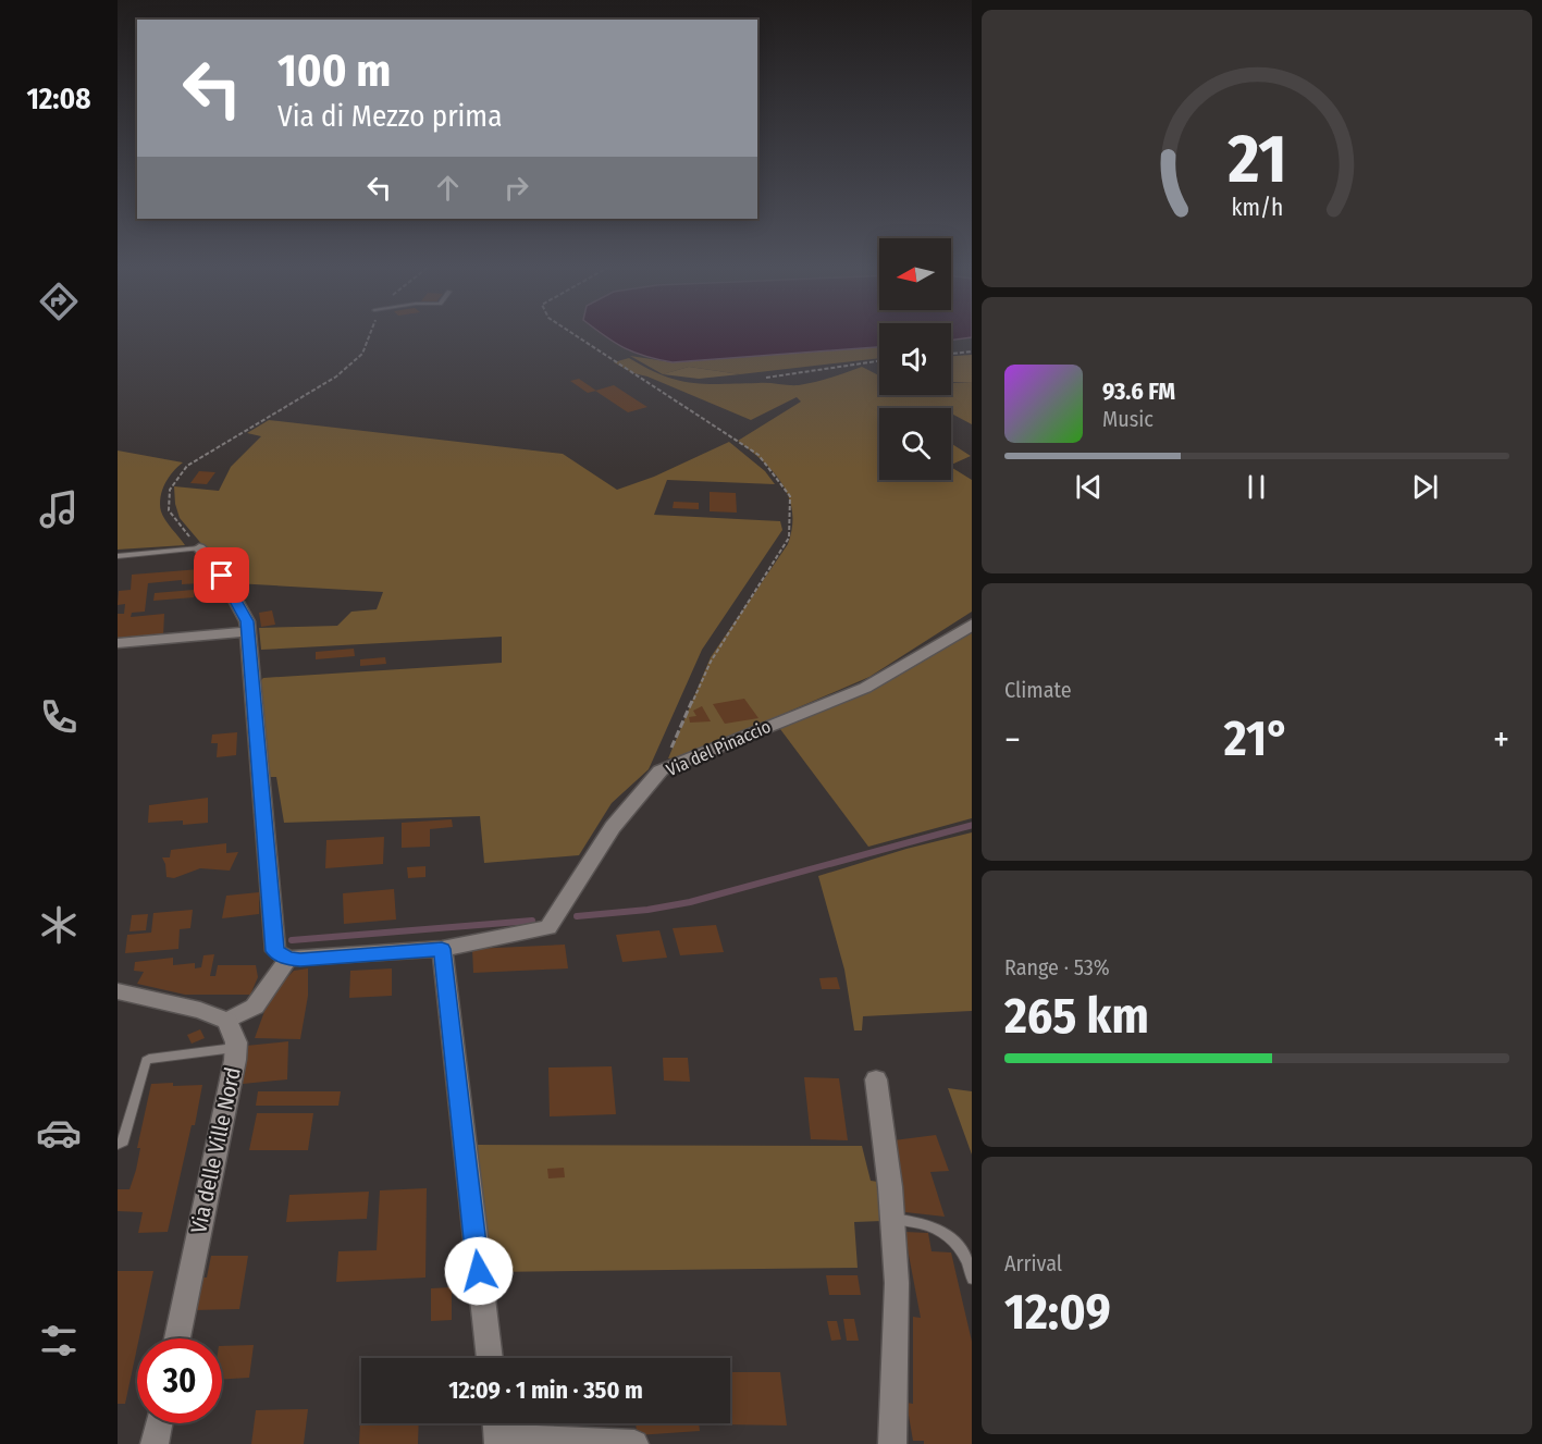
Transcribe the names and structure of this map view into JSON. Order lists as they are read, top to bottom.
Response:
{
  "streets": {
    "street": ["Via del Pinaccio", "Via delle Ville Nord"]
  },
  "north": "left",
  "page": {
    "tabs": "12:08",
    "turn": ["100 m", "Via di Mezzo prima"],
    "song": ["93.6 FM", "Music"],
    "tile": [
      "Climate",
      ["Range · 53%", "265 km"],
      ["Arrival", "12:09"]
    ],
    "heat": ["−", "21°", "+"],
    "limit": "30",
    "trip": "12:09 · 1 min · 350 m",
    "gauge": ["21", "km/h"]
  }
}
